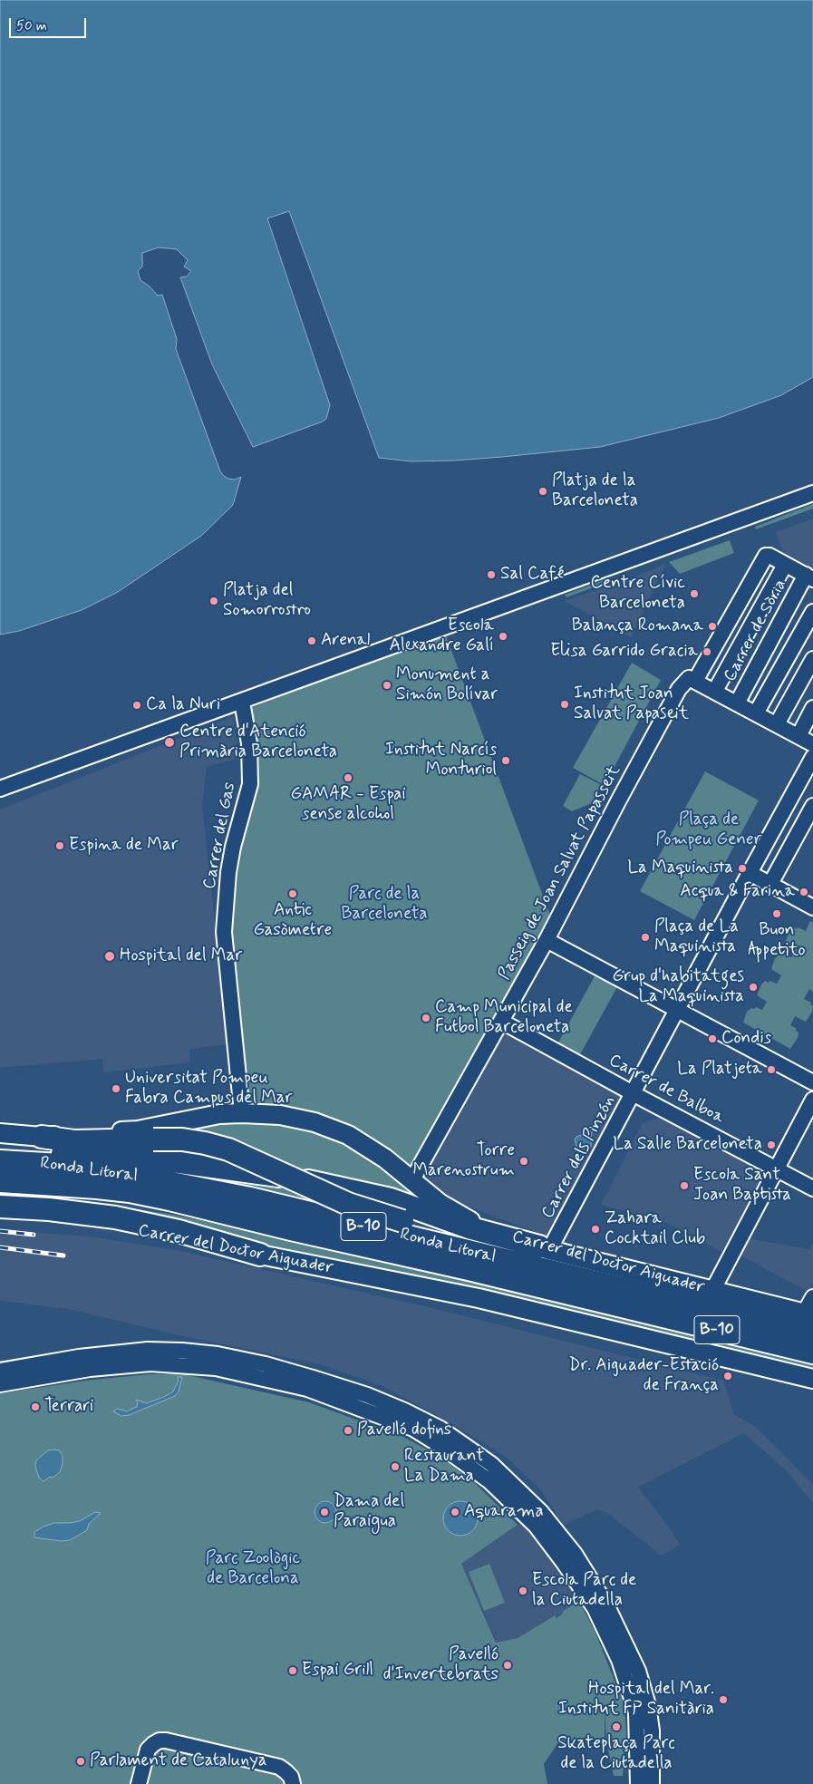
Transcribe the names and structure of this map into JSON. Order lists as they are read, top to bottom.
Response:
{
  "streets": {
    "highway": ["Ronda Litoral", "B-10"],
    "main road": ["Carrer del Doctor Aiguader"],
    "street": [
      "Carrer de Sòria",
      "Carrer del Gas",
      "Passeig de Joan Salvat Papasseit",
      "Carrer de Balboa",
      "Carrer dels Pinzón"
    ]
  },
  "crossings": [
    ["Carrer del Gas", "Carrer del Doctor Aiguader"],
    ["Passeig de Joan Salvat Papasseit", "Carrer de Balboa"],
    ["Passeig de Joan Salvat Papasseit", "Carrer del Doctor Aiguader"],
    ["Carrer de Balboa", "Carrer dels Pinzón"],
    ["Carrer dels Pinzón", "Ronda Litoral"],
    ["Carrer dels Pinzón", "Carrer del Doctor Aiguader"],
    ["Ronda Litoral", "Carrer del Doctor Aiguader"]
  ],
  "parks": ["Plaça de Pompeu Gener", "Parc de la Barceloneta", "Parc Zoològic de Barcelona"],
  "places": [
    "Platja de la Barceloneta",
    "Sal Café",
    "Centre Cívic Barceloneta",
    "Platja del Somorrostro",
    "Balança Romana",
    "Escola Alexandre Galí",
    "Arenal",
    "Elisa Garrido Gracia",
    "Monument a Simón Bolívar",
    "Institut Joan Salvat Papaseit",
    "Ca la Nuri",
    "Centre d'Atenció Primària Barceloneta",
    "Institut Narcís Monturiol",
    "GAMAR - Espai sense alcohol",
    "Espina de Mar",
    "La Maquinista",
    "Acqua & Farina",
    "Antic Gasòmetre",
    "Buon Appetito",
    "Plaça de La Maquinista",
    "Hospital del Mar",
    "Grup d'habitatges La Maquinista",
    "Camp Municipal de Futbol Barceloneta",
    "Condis",
    "La Platjeta",
    "Universitat Pompeu Fabra Campus del Mar",
    "La Salle Barceloneta",
    "Torre Marenostrum",
    "Escola Sant Joan Baptista",
    "Zahara Cocktail Club",
    "Dr. Aiguader-Estació de França",
    "Terrari",
    "Pavelló dofins",
    "Restaurant La Dama",
    "Dama del Paraigua",
    "Aquarama",
    "Escola Parc de la Ciutadella",
    "Pavelló d'Invertebrats",
    "Espai Grill",
    "Hospital del Mar. Institut FP Sanitària",
    "Skateplaça Parc de la Ciutadella",
    "Parlament de Catalunya"
  ],
  "scale_bar": "50 m"
}
